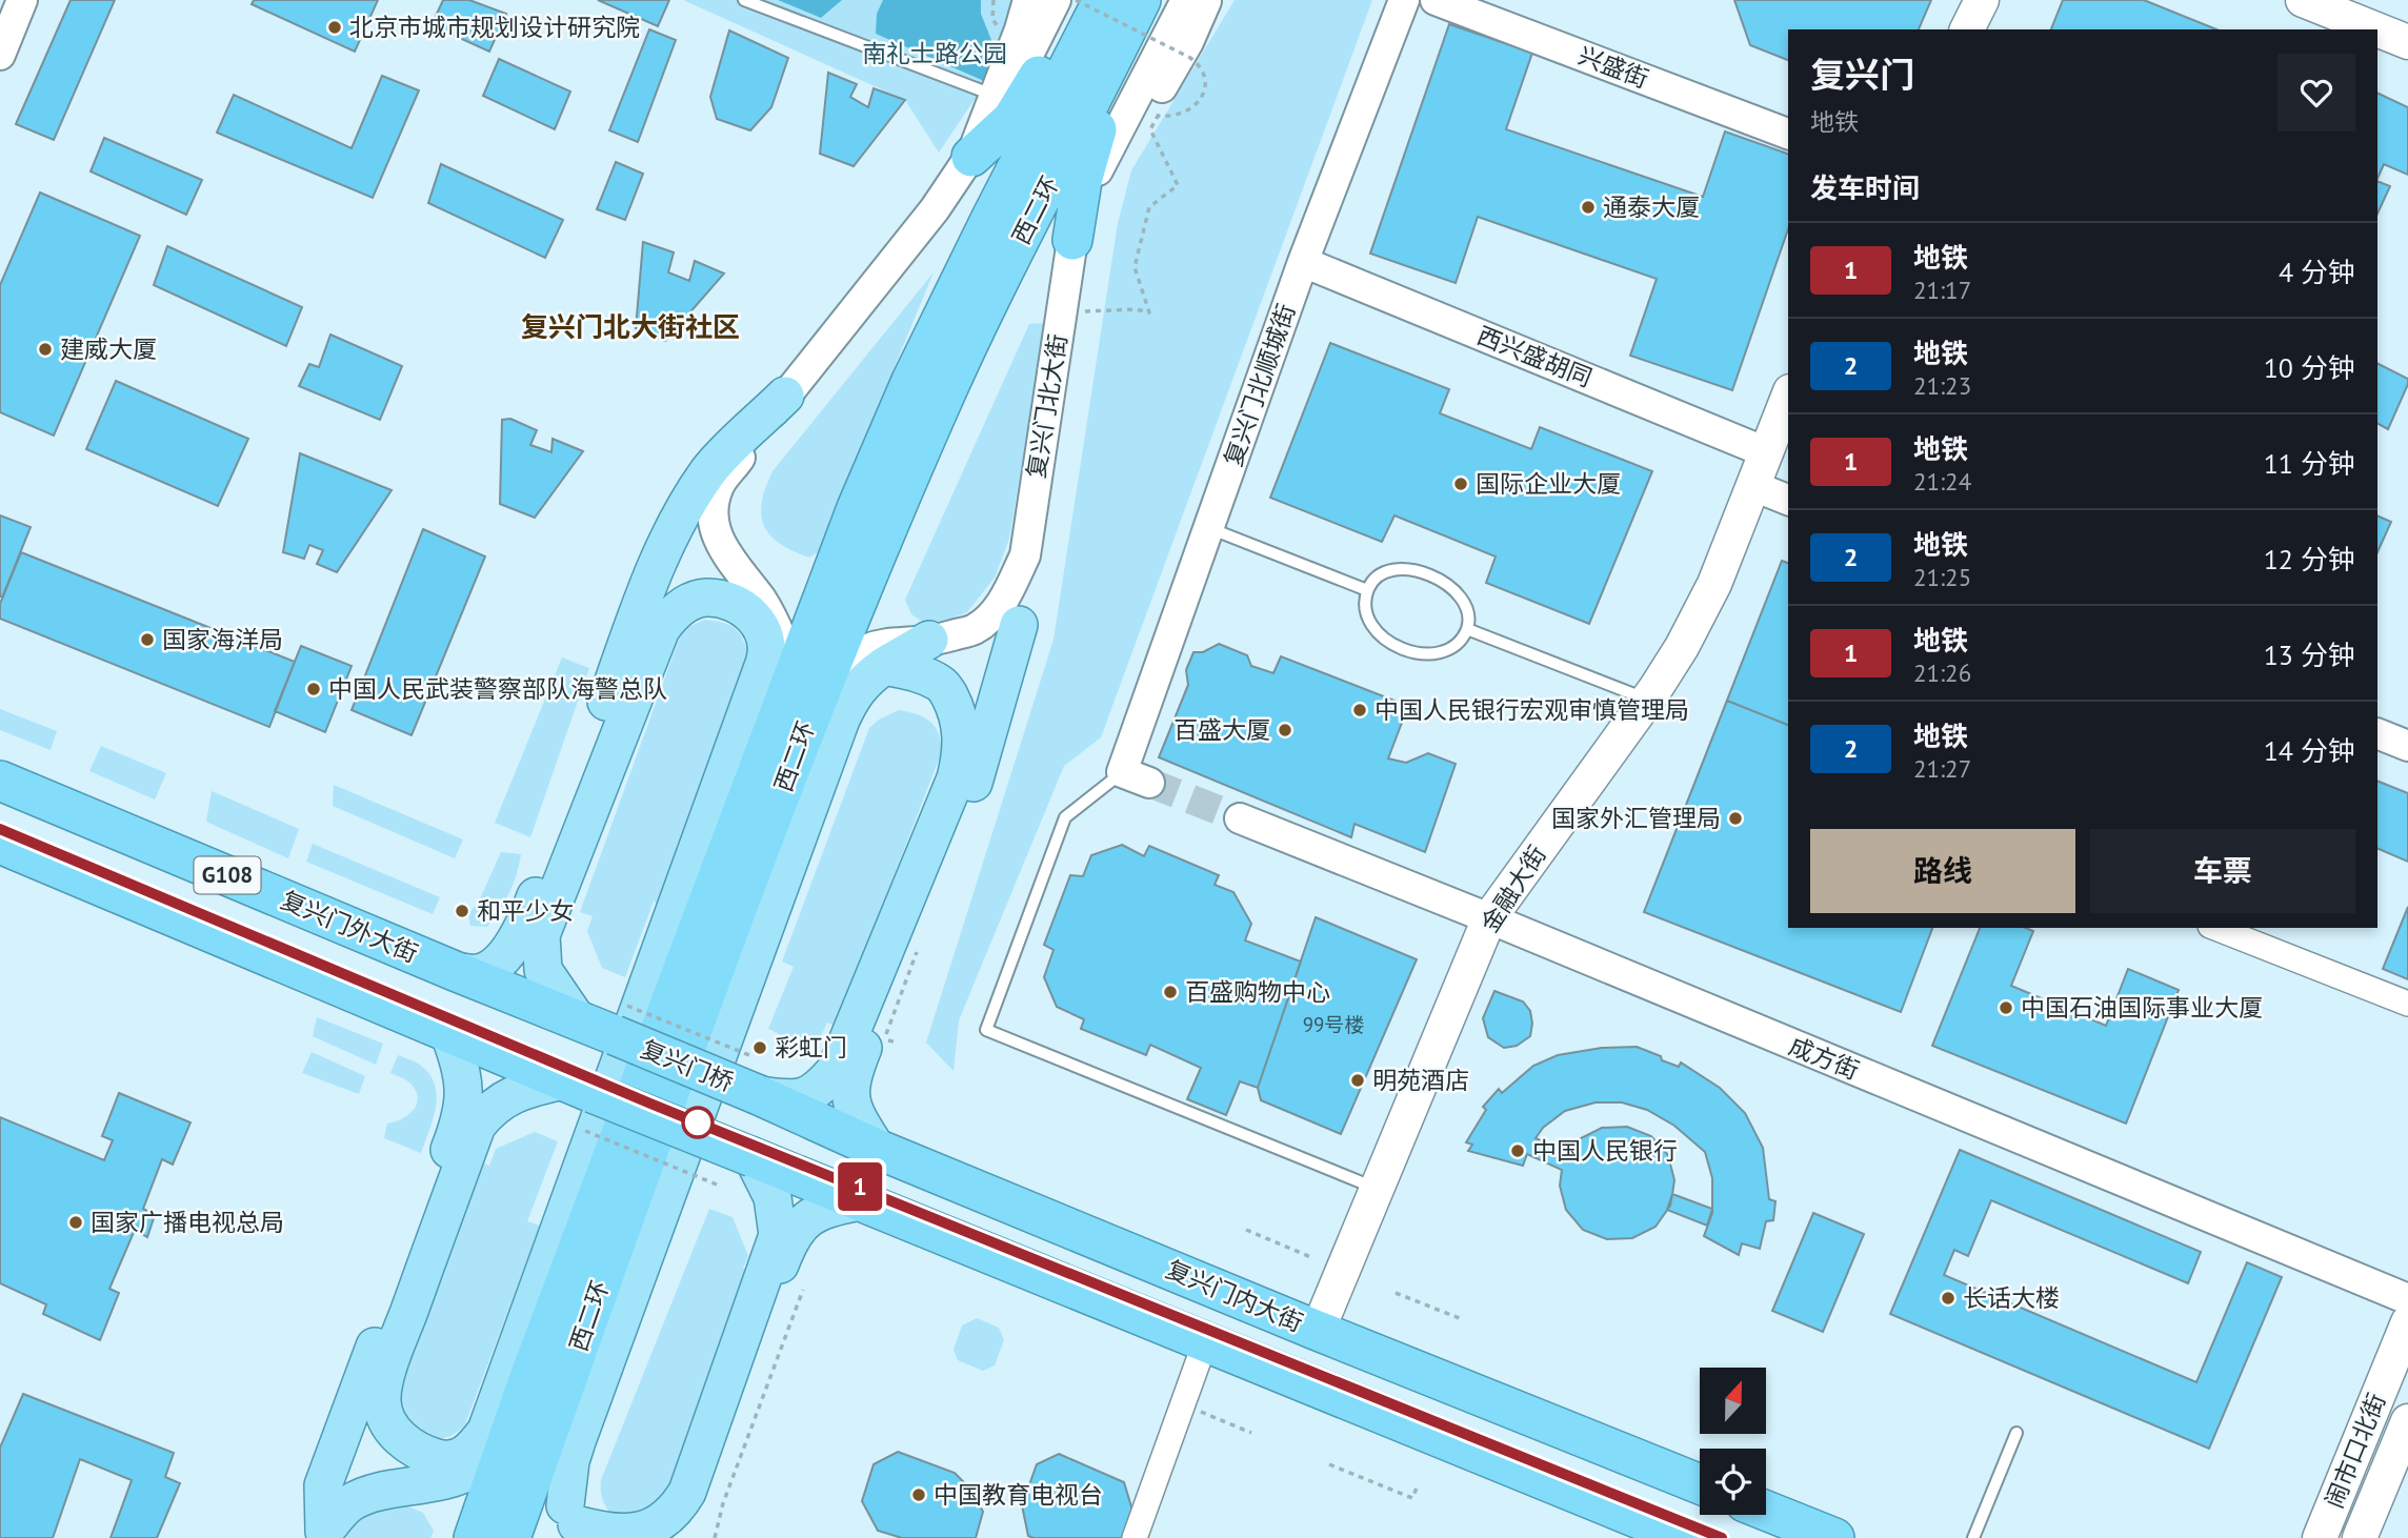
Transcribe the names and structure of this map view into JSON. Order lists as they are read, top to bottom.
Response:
{
  "streets": {
    "highway": [
      "西二环",
      "G108",
      "复兴门外大街",
      "复兴门桥",
      "复兴门内大街"
    ],
    "main road": ["金融大街", "闹市口北街"],
    "street": [
      "兴盛街",
      "西兴盛胡同",
      "复兴门北顺城街",
      "复兴门北大街",
      "成方街"
    ]
  },
  "crossings": [
    ["西二环", "复兴门北大街"],
    ["西兴盛胡同", "复兴门北顺城街"],
    ["金融大街", "成方街"],
    ["金融大街", "复兴门内大街"],
    ["复兴门外大街", "复兴门桥"],
    ["复兴门桥", "复兴门内大街"]
  ],
  "districts": ["复兴门北大街社区"],
  "parks": ["南礼士路公园"],
  "places": [
    "北京市城市规划设计研究院",
    "通泰大厦",
    "建威大厦",
    "国际企业大厦",
    "国家海洋局",
    "中国人民武装警察部队海警总队",
    "中国人民银行宏观审慎管理局",
    "百盛大厦",
    "国家外汇管理局",
    "和平少女",
    "百盛购物中心",
    "中国石油国际事业大厦",
    "彩虹门",
    "明苑酒店",
    "中国人民银行",
    "国家广播电视总局",
    "长话大楼",
    "中国教育电视台"
  ],
  "lines": ["metro line 1"],
  "house_numbers": ["99号楼"],
  "north": "top",
  "page": {
    "on_map": "1",
    "heading": [
      ["复兴门", "地铁"],
      "发车时间"
    ],
    "list": [
      {
        "mark": "1",
        "name": "地铁",
        "note": "21:17",
        "value": "4 分钟"
      },
      {
        "mark": "2",
        "name": "地铁",
        "note": "21:23",
        "value": "10 分钟"
      },
      {
        "mark": "1",
        "name": "地铁",
        "note": "21:24",
        "value": "11 分钟"
      },
      {
        "mark": "2",
        "name": "地铁",
        "note": "21:25",
        "value": "12 分钟"
      },
      {
        "mark": "1",
        "name": "地铁",
        "note": "21:26",
        "value": "13 分钟"
      },
      {
        "mark": "2",
        "name": "地铁",
        "note": "21:27",
        "value": "14 分钟"
      }
    ],
    "buttons": ["路线", "车票"]
  }
}
